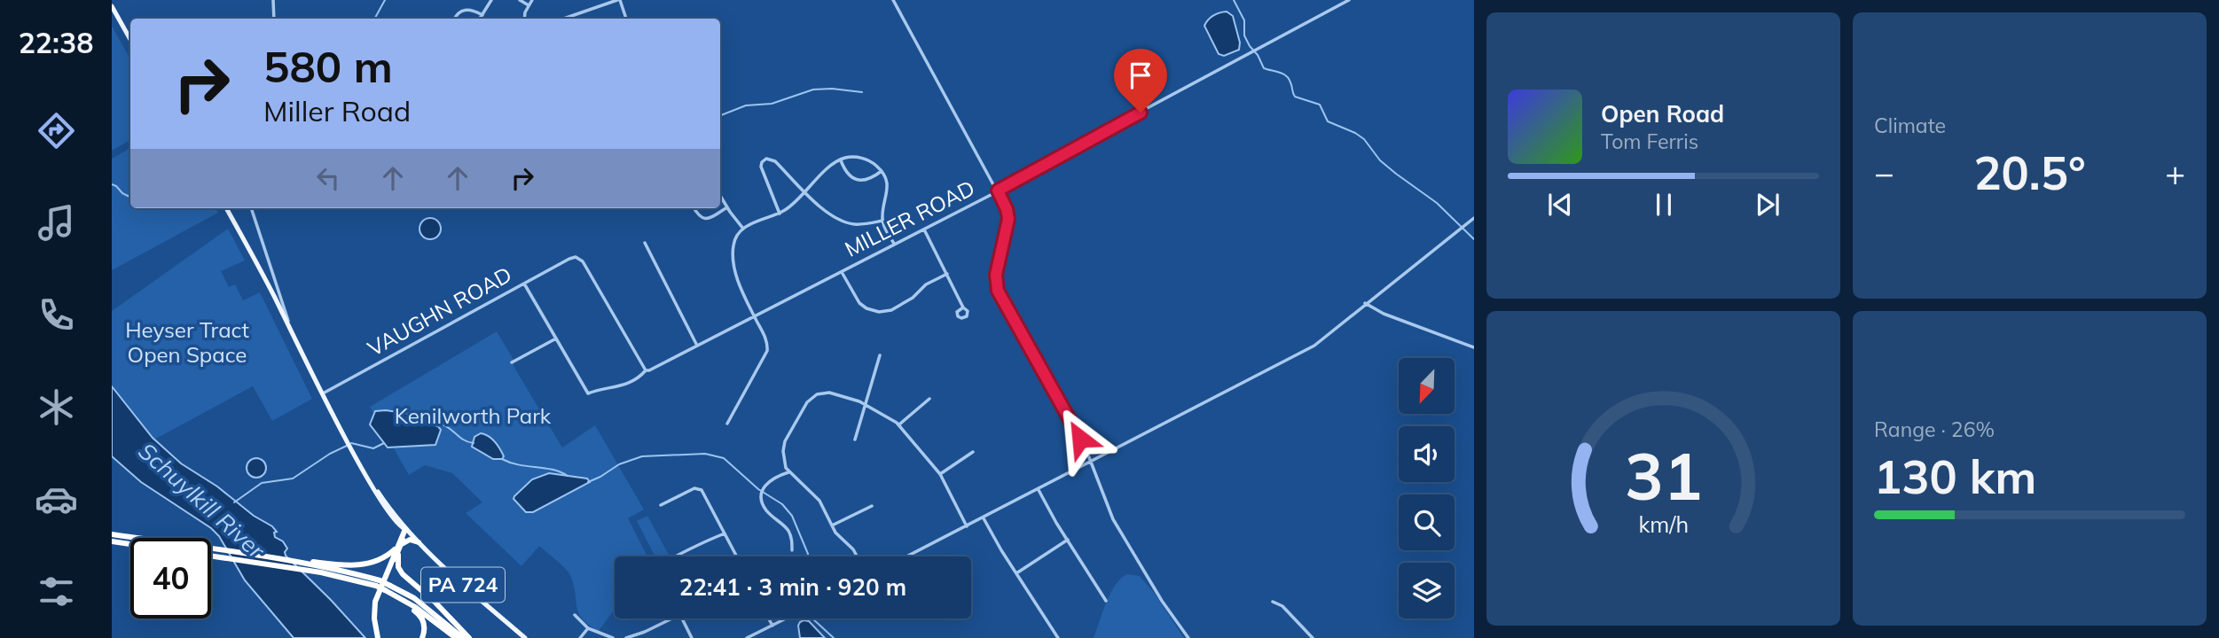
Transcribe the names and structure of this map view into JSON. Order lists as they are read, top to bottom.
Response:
{
  "streets": {
    "main road": ["PA 724"],
    "street": ["MILLER ROAD", "VAUGHN ROAD"]
  },
  "crossings": [
    ["MILLER ROAD", "VAUGHN ROAD"],
    ["VAUGHN ROAD", "PA 724"]
  ],
  "water": ["Schuylkill River"],
  "parks": ["Heyser Tract Open Space", "Kenilworth Park"],
  "north": "bottom left",
  "page": {
    "tabs": "22:38",
    "tile": [
      "Climate",
      ["Range · 26%", "130 km"]
    ],
    "turn": ["580 m", "Miller Road"],
    "song": ["Open Road", "Tom Ferris"],
    "heat": ["−", "20.5°", "+"],
    "limit": "40",
    "trip": "22:41 · 3 min · 920 m",
    "gauge": ["31", "km/h"]
  }
}
